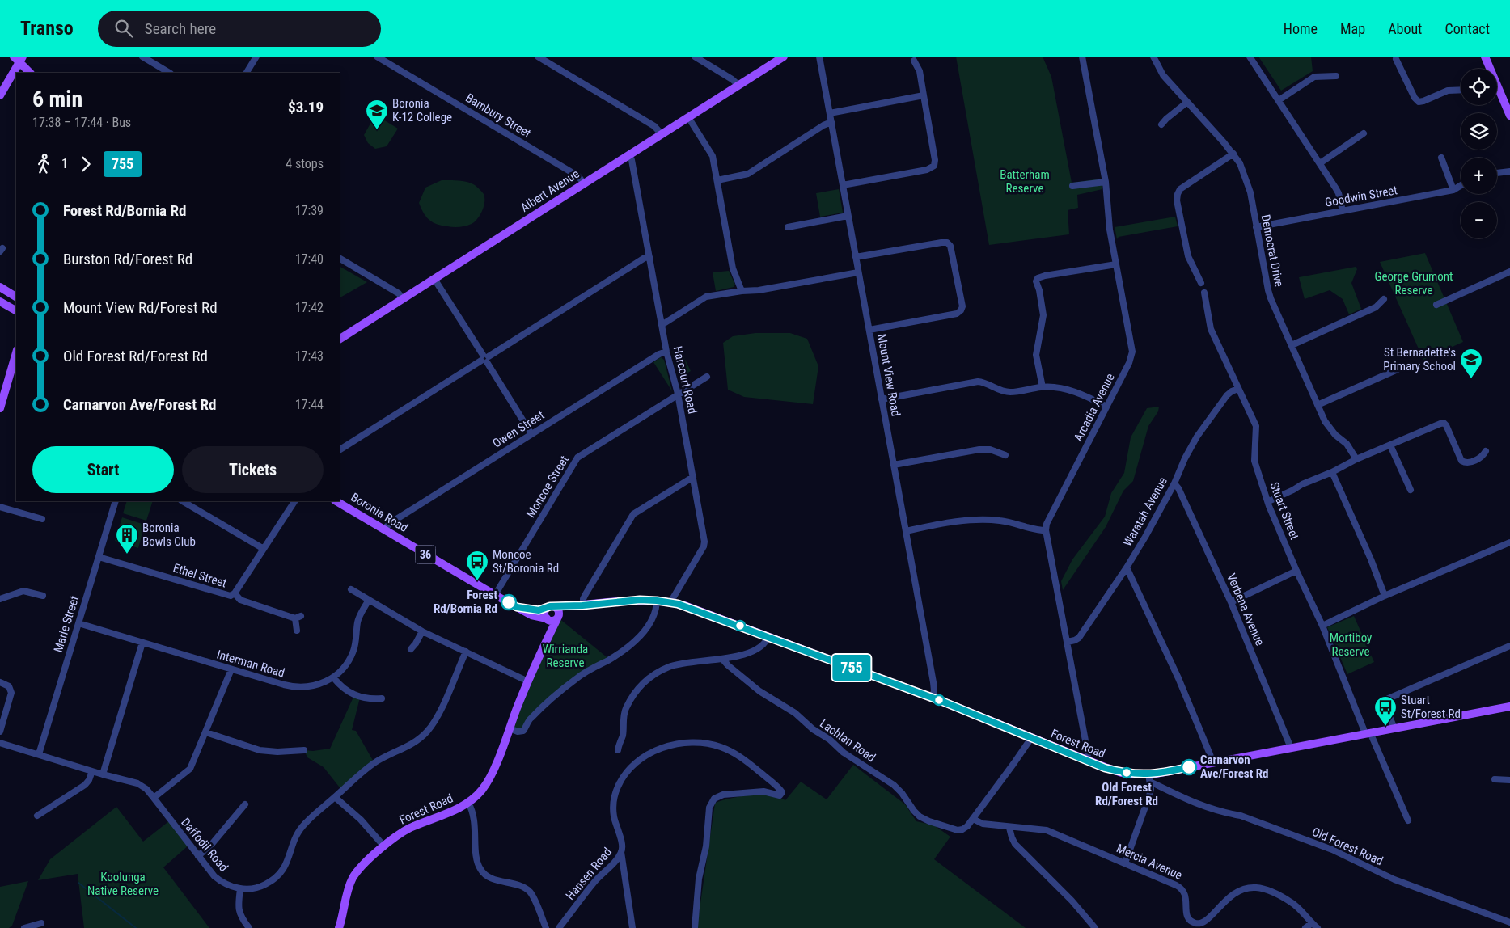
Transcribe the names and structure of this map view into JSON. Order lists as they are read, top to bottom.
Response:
{
  "streets": {
    "main road": [
      "Albert Avenue",
      "Boronia Road",
      "36",
      "Forest Road"
    ],
    "street": [
      "Bambury Street",
      "Goodwin Street",
      "Democrat Drive",
      "Mount View Road",
      "Harcourt Road",
      "Arcadia Avenue",
      "Owen Street",
      "Moncoe Street",
      "Stuart Street",
      "Waratah Avenue",
      "Ethel Street",
      "Verbena Avenue",
      "Marie Street",
      "Interman Road",
      "Lachlan Road",
      "Daffodil Road",
      "Old Forest Road",
      "Mercia Avenue",
      "Hansen Road"
    ]
  },
  "crossings": [
    ["Bambury Street", "Albert Avenue"],
    ["Albert Avenue", "Harcourt Road"],
    ["Goodwin Street", "Democrat Drive"],
    ["Mount View Road", "Forest Road"],
    ["Harcourt Road", "Owen Street"],
    ["Harcourt Road", "Moncoe Street"],
    ["Harcourt Road", "Forest Road"],
    ["Owen Street", "Boronia Road"],
    ["Moncoe Street", "Boronia Road"],
    ["Stuart Street", "Waratah Avenue"],
    ["Stuart Street", "Forest Road"],
    ["Waratah Avenue", "Verbena Avenue"],
    ["Boronia Road", "36"],
    ["Boronia Road", "Forest Road"],
    ["36", "Forest Road"],
    ["Ethel Street", "Marie Street"],
    ["Verbena Avenue", "Forest Road"],
    ["Marie Street", "Interman Road"],
    ["Marie Street", "Daffodil Road"],
    ["Lachlan Road", "Mercia Avenue"]
  ],
  "parks": [
    "Batterham Reserve",
    "George Grumont Reserve",
    "Mortiboy Reserve",
    "Wirrianda Reserve",
    "Koolunga Native Reserve"
  ],
  "places": {
    "school or university": ["Boronia K-12 College", "St Bernadette's Primary School"],
    "building": ["Boronia Bowls Club"],
    "bus stop": ["Moncoe St/Boronia Rd", "Stuart St/Forest Rd"],
    "other": ["Forest Rd/Bornia Rd", "Carnarvon Ave/Forest Rd", "Old Forest Rd/Forest Rd"]
  },
  "lines": ["bus line 755"],
  "page": {
    "header": "Transo",
    "search": "Search here",
    "nav": [
      "Home",
      "Map",
      "About",
      "Contact"
    ],
    "on_map": "755",
    "map_buttons": ["+", "−"],
    "heading": ["6 min", "17:38 – 17:44 · Bus", "$3.19"],
    "legs": ["1", "755", "4 stops"],
    "list": [
      {
        "name": "Forest Rd/Bornia Rd",
        "value": "17:39"
      },
      {
        "name": "Burston Rd/Forest Rd",
        "value": "17:40"
      },
      {
        "name": "Mount View Rd/Forest Rd",
        "value": "17:42"
      },
      {
        "name": "Old Forest Rd/Forest Rd",
        "value": "17:43"
      },
      {
        "name": "Carnarvon Ave/Forest Rd",
        "value": "17:44"
      }
    ],
    "buttons": ["Start", "Tickets"]
  }
}
